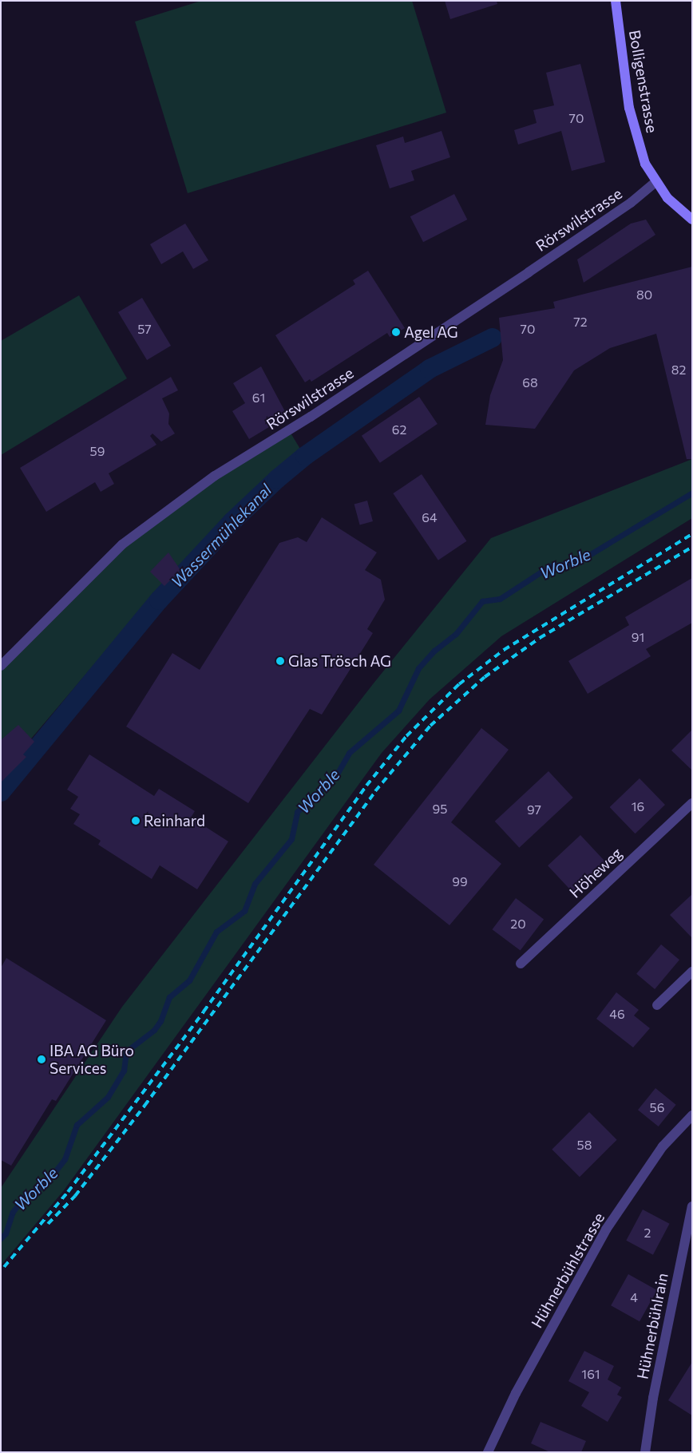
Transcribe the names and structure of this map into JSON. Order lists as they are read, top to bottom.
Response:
{
  "streets": {
    "main road": ["Bolligenstrasse"],
    "street": [
      "Rörswilstrasse",
      "Höheweg",
      "Hühnerbühlstrasse",
      "Hühnerbühlrain"
    ]
  },
  "crossings": [
    ["Bolligenstrasse", "Rörswilstrasse"]
  ],
  "water": ["Wassermühlekanal", "Worble"],
  "places": [
    "Agel AG",
    "Glas Trösch AG",
    "Reinhard",
    "IBA AG Büro Services"
  ],
  "house_numbers": [
    "70",
    "80",
    "72",
    "57",
    "70",
    "82",
    "68",
    "61",
    "62",
    "59",
    "64",
    "91",
    "16",
    "95",
    "97",
    "99",
    "20",
    "46",
    "56",
    "58",
    "2",
    "4",
    "161"
  ]
}
